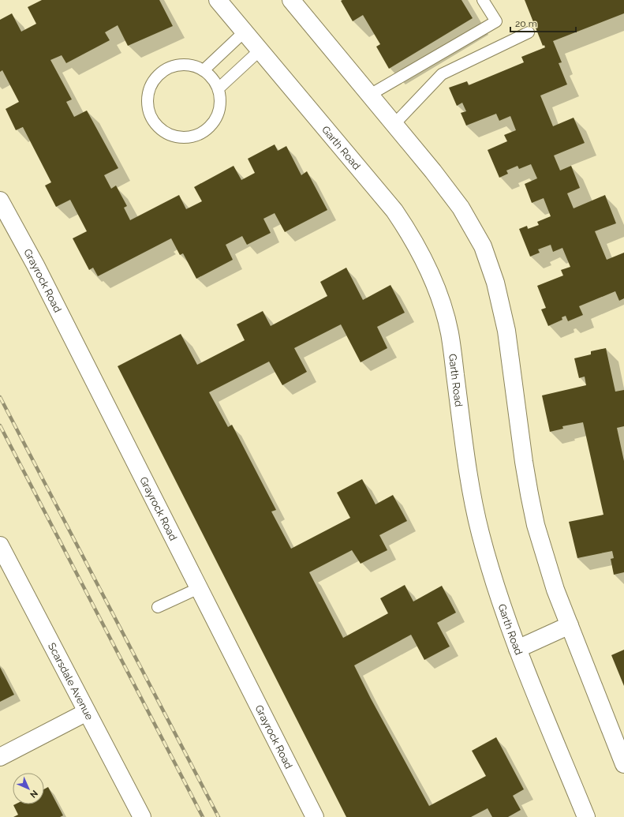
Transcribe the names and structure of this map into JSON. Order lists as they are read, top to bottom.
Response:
{
  "streets": {
    "street": ["Garth Road", "Grayrock Road", "Scarsdale Avenue"]
  },
  "scale_bar": "20 m",
  "north": "bottom right"
}
